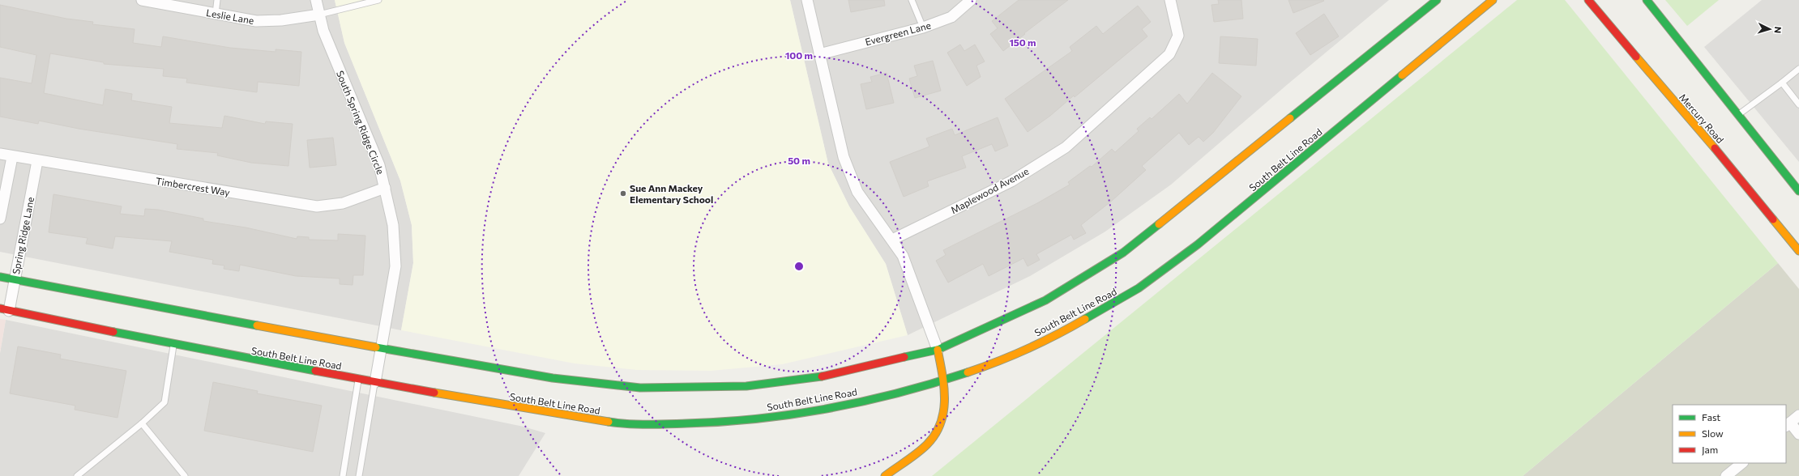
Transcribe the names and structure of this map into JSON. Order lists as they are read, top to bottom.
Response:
{
  "streets": {
    "main road": ["Mercury Road", "South Belt Line Road"],
    "street": [
      "Leslie Lane",
      "Evergreen Lane",
      "South Spring Ridge Circle",
      "Timbercrest Way",
      "Maplewood Avenue",
      "Spring Ridge Lane"
    ]
  },
  "crossings": [
    ["Leslie Lane", "South Spring Ridge Circle"],
    ["South Spring Ridge Circle", "South Belt Line Road"],
    ["South Spring Ridge Circle", "Timbercrest Way"],
    ["South Belt Line Road", "Spring Ridge Lane"],
    ["Timbercrest Way", "Spring Ridge Lane"]
  ],
  "places": ["Sue Ann Mackey Elementary School"],
  "legend": ["Fast", "Slow", "Jam"],
  "north": "right",
  "rings": ["150 m", "100 m", "50 m"]
}
